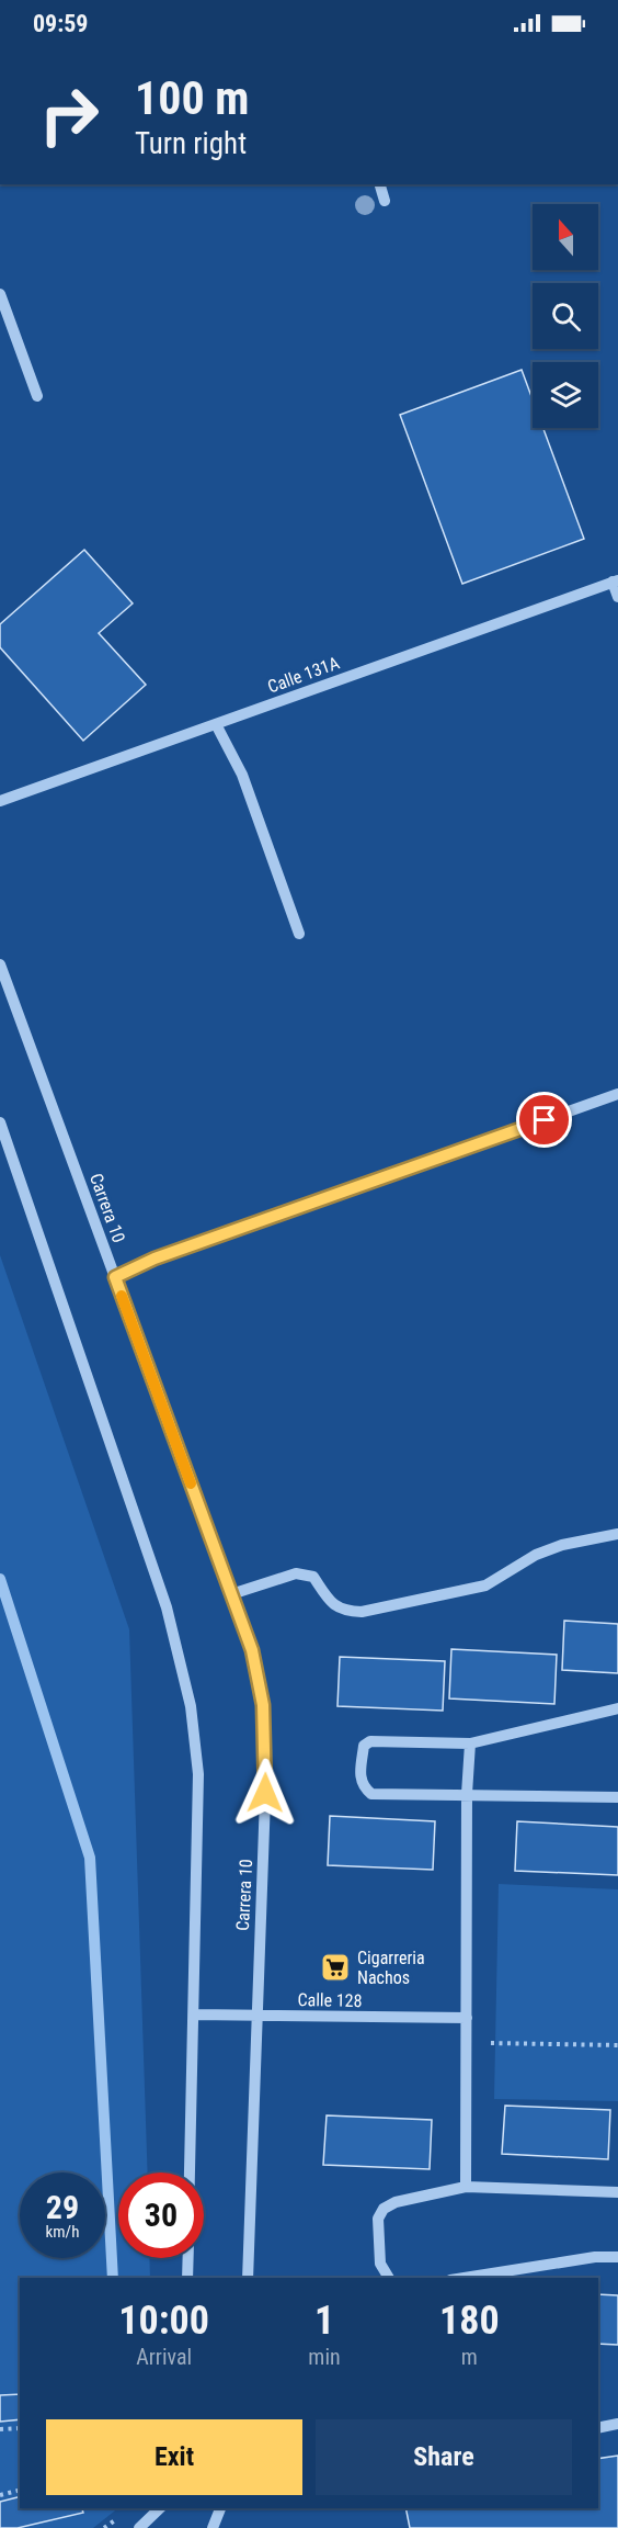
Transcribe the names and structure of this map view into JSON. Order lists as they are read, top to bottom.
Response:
{
  "streets": {
    "street": ["Calle 131A", "Carrera 10", "Calle 128"]
  },
  "crossings": [
    ["Carrera 10", "Calle 128"]
  ],
  "places": {
    "supermarket": ["Cigarreria Nachos"]
  },
  "north": "top",
  "page": {
    "status": "09:59",
    "turn": ["100 m", "Turn right"],
    "speed": "29 km/h",
    "limit": "30",
    "eta": [
      "10:00",
      "Arrival",
      "1",
      "min",
      "180",
      "m"
    ],
    "buttons": ["Exit", "Share"]
  }
}
